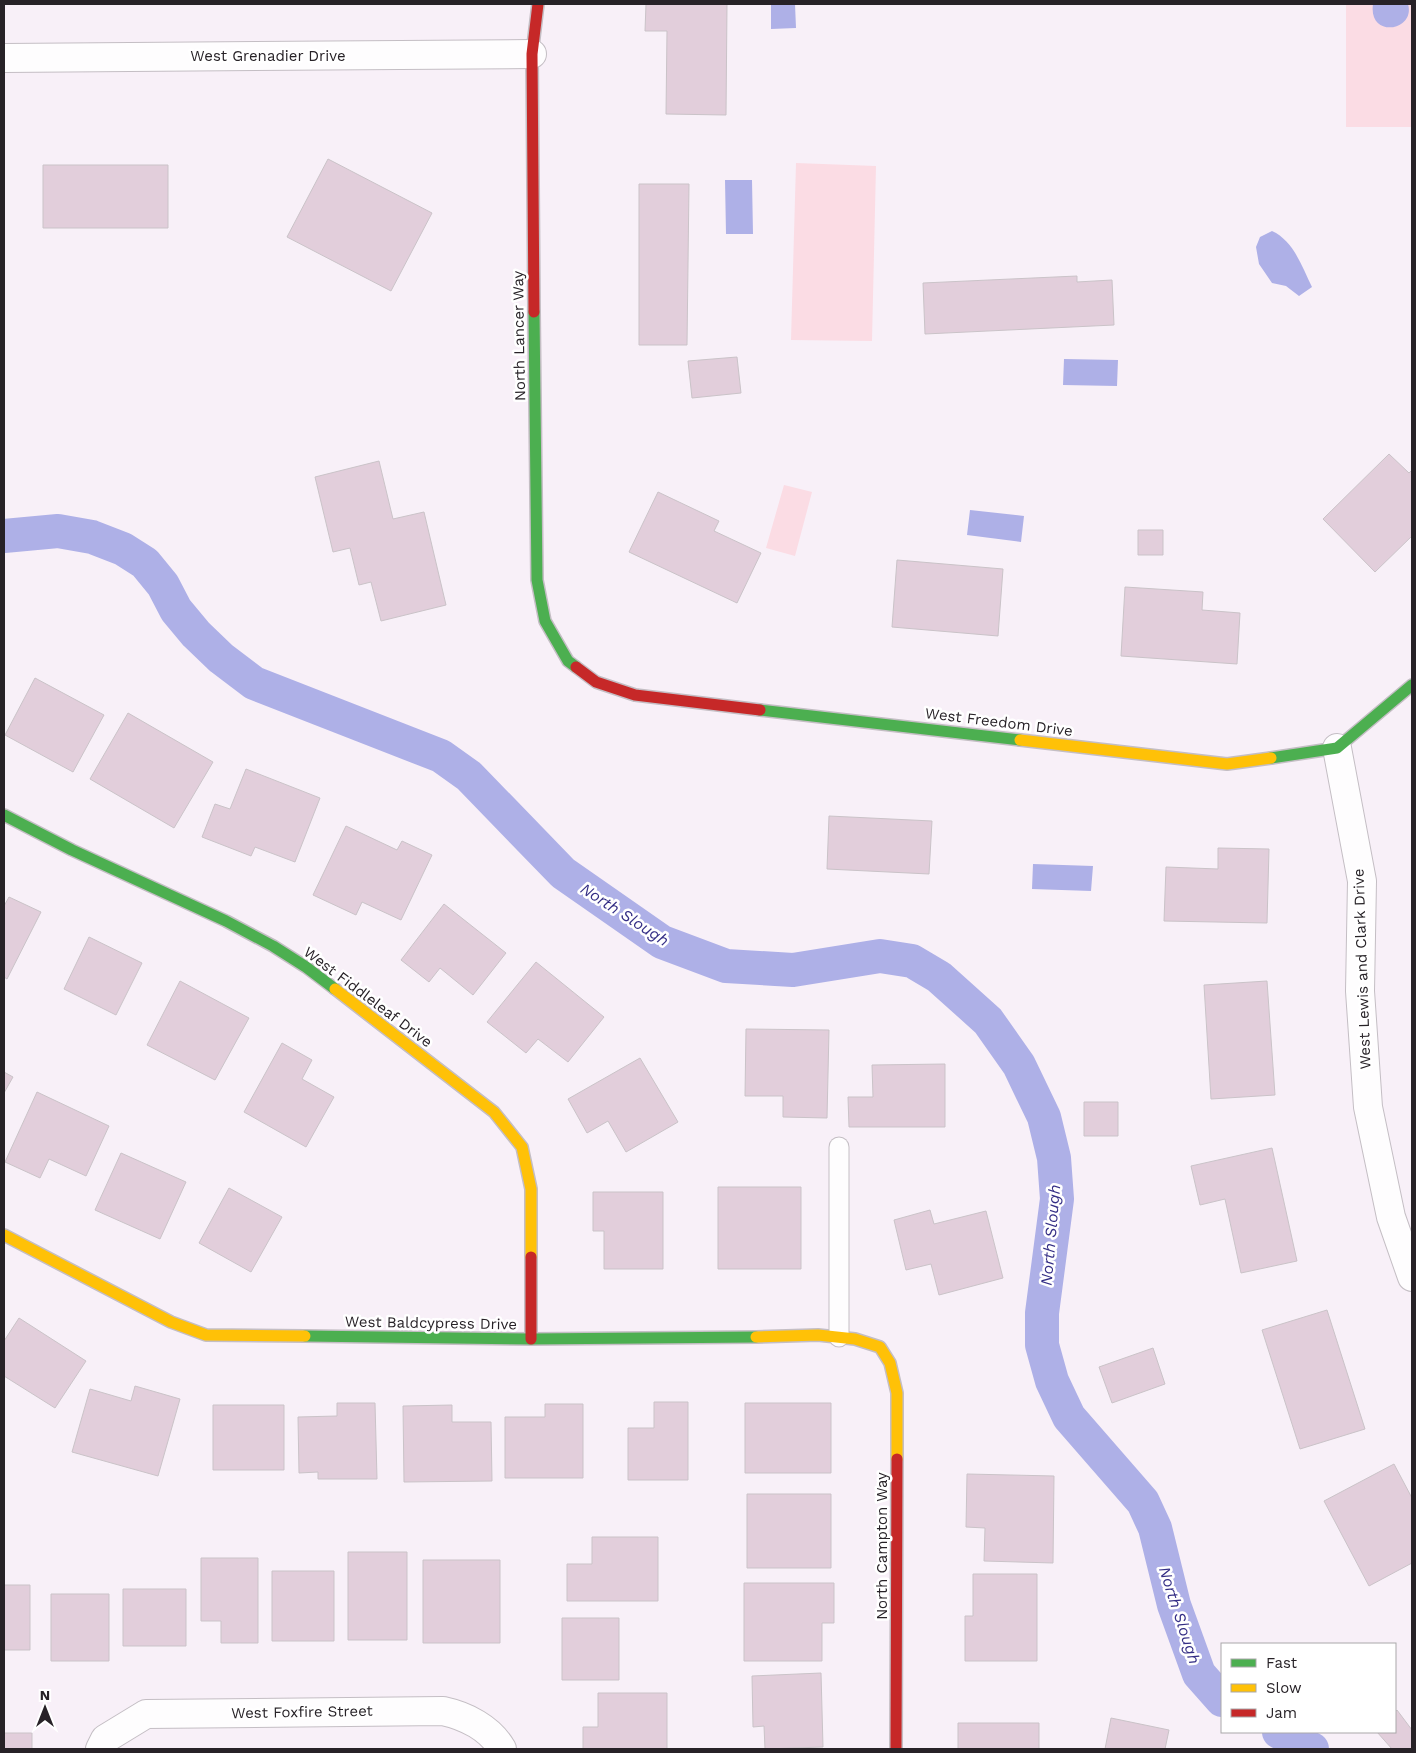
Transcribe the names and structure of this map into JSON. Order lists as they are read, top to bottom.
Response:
{
  "streets": {
    "street": [
      "West Grenadier Drive",
      "North Lancer Way",
      "West Freedom Drive",
      "West Lewis and Clark Drive",
      "West Fiddleleaf Drive",
      "West Baldcypress Drive",
      "North Campton Way",
      "West Foxfire Street"
    ]
  },
  "crossings": [
    ["West Grenadier Drive", "North Lancer Way"],
    ["North Lancer Way", "West Freedom Drive"],
    ["West Freedom Drive", "West Lewis and Clark Drive"],
    ["West Fiddleleaf Drive", "West Baldcypress Drive"],
    ["West Baldcypress Drive", "North Campton Way"]
  ],
  "water": ["North Slough"],
  "legend": ["Fast", "Slow", "Jam"],
  "north": "top"
}
